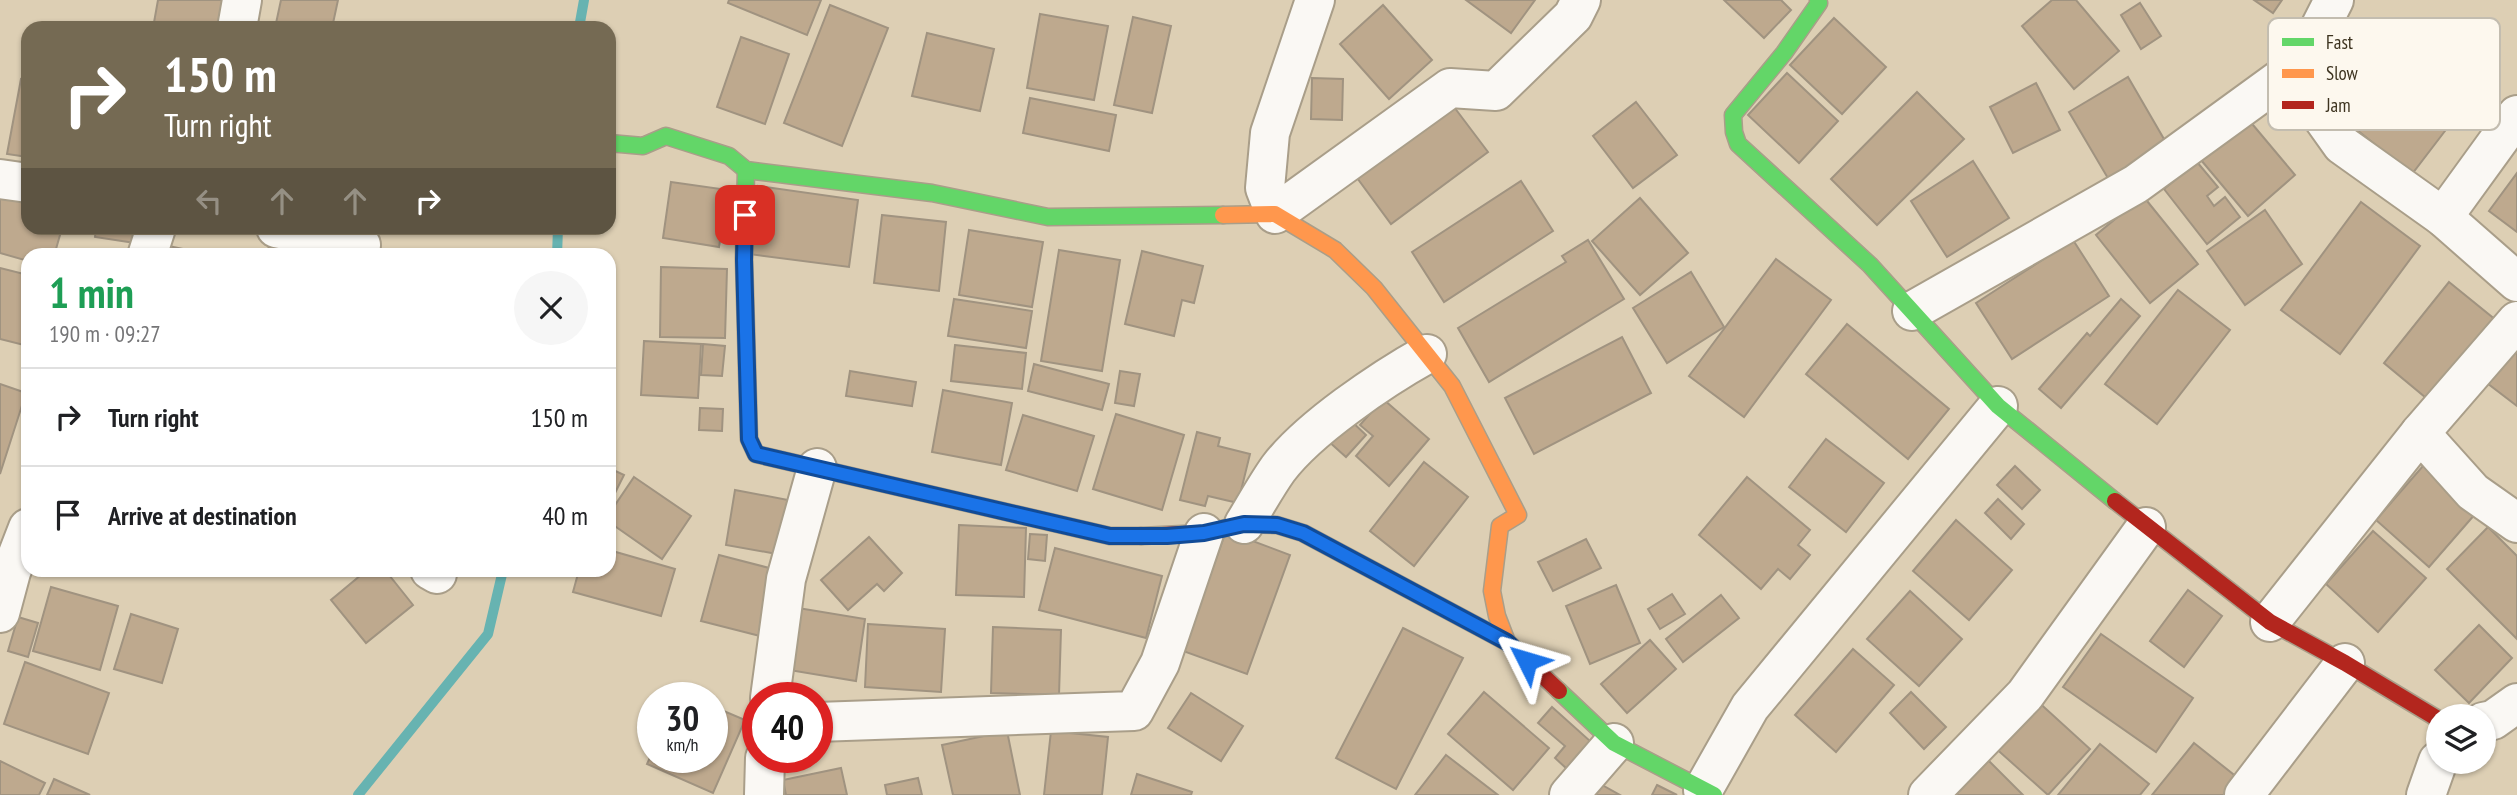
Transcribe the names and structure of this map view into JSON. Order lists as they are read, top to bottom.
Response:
{
  "legend": ["Fast", "Slow", "Jam"],
  "page": {
    "turn": ["150 m", "Turn right"],
    "heading": ["1 min", "190 m · 09:27"],
    "list": [
      {
        "name": "Turn right",
        "value": "150 m"
      },
      {
        "name": "Arrive at destination",
        "value": "40 m"
      }
    ],
    "speed": "30 km/h",
    "limit": "40"
  }
}
